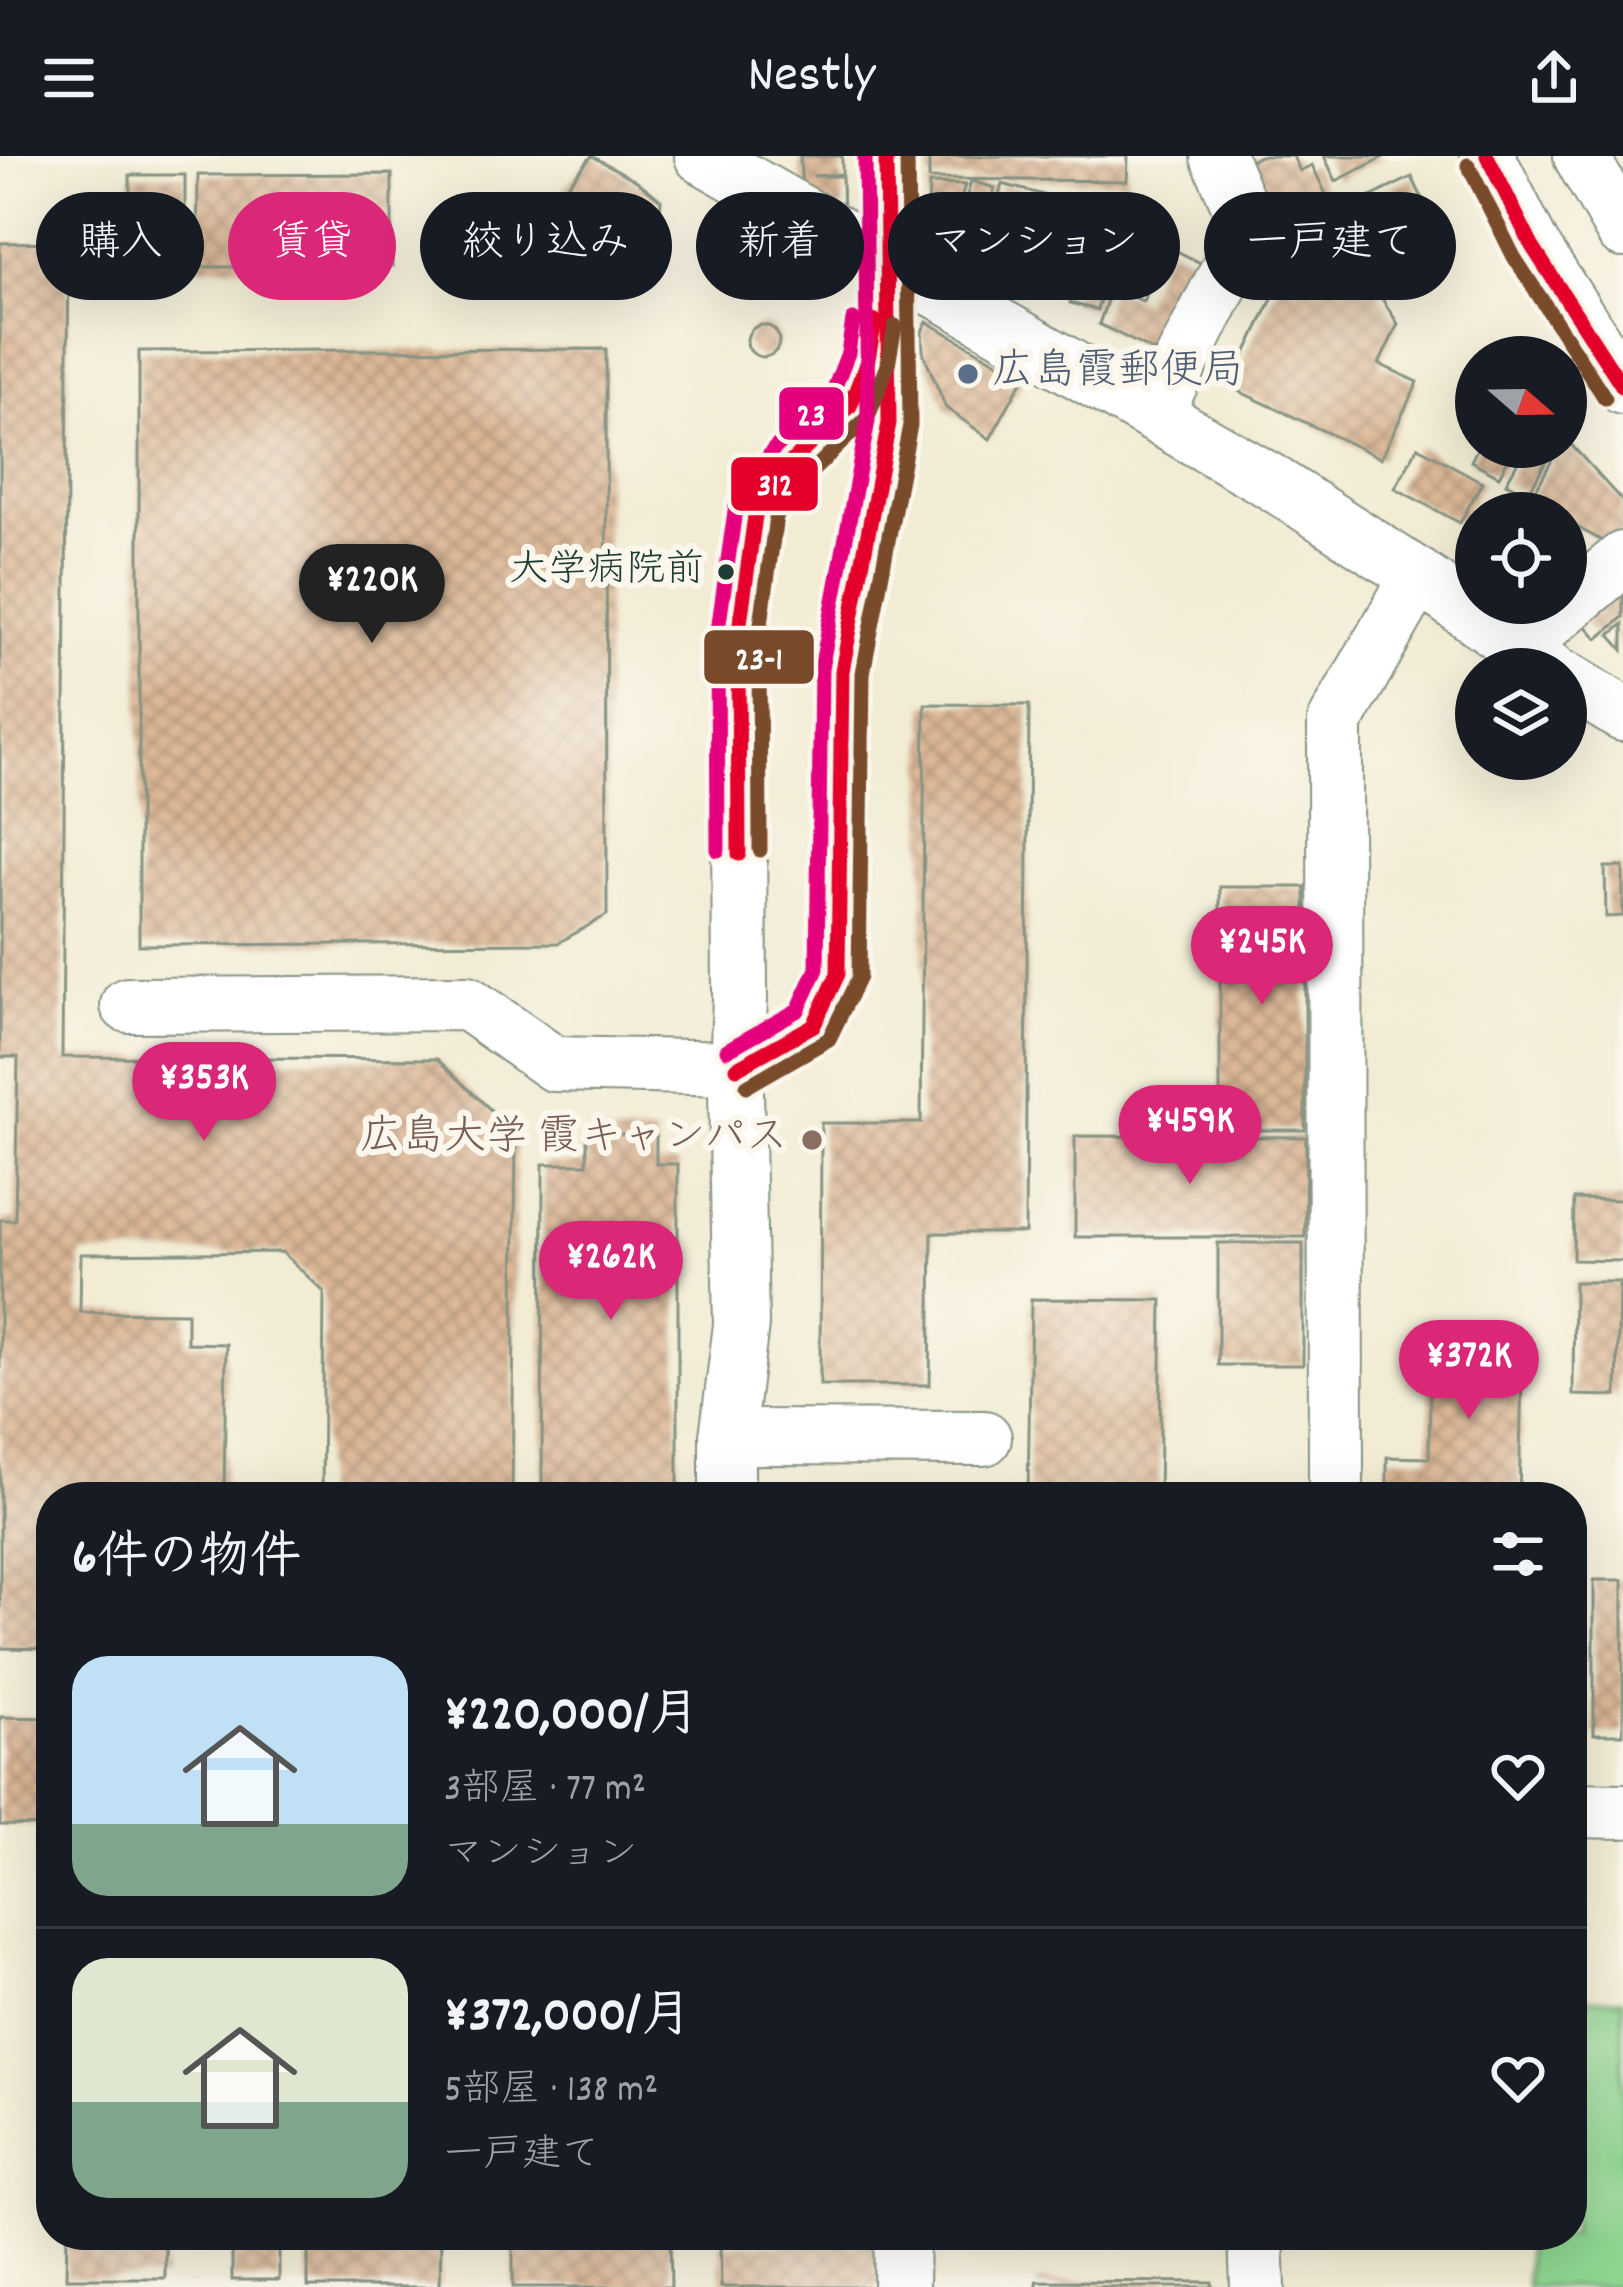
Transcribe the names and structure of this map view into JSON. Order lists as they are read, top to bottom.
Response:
{
  "places": ["広島霞郵便局", "大学病院前", "広島大学 霞キャンパス"],
  "lines": ["transit line 312", "transit line 23-1", "transit line 23"],
  "north": "right",
  "page": {
    "header": "Nestly",
    "chip": [
      "購入",
      "賃貸",
      "絞り込み",
      "新着",
      "マンション",
      "一戸建て"
    ],
    "price": [
      "¥220K",
      "¥245K",
      "¥353K",
      "¥459K",
      "¥262K",
      "¥372K"
    ],
    "heading": "6件の物件",
    "list": [
      {
        "name": "¥220,000/月",
        "note": "3部屋 · 77 m² · マンション"
      },
      {
        "name": "¥372,000/月",
        "note": "5部屋 · 138 m² · 一戸建て"
      }
    ]
  }
}
